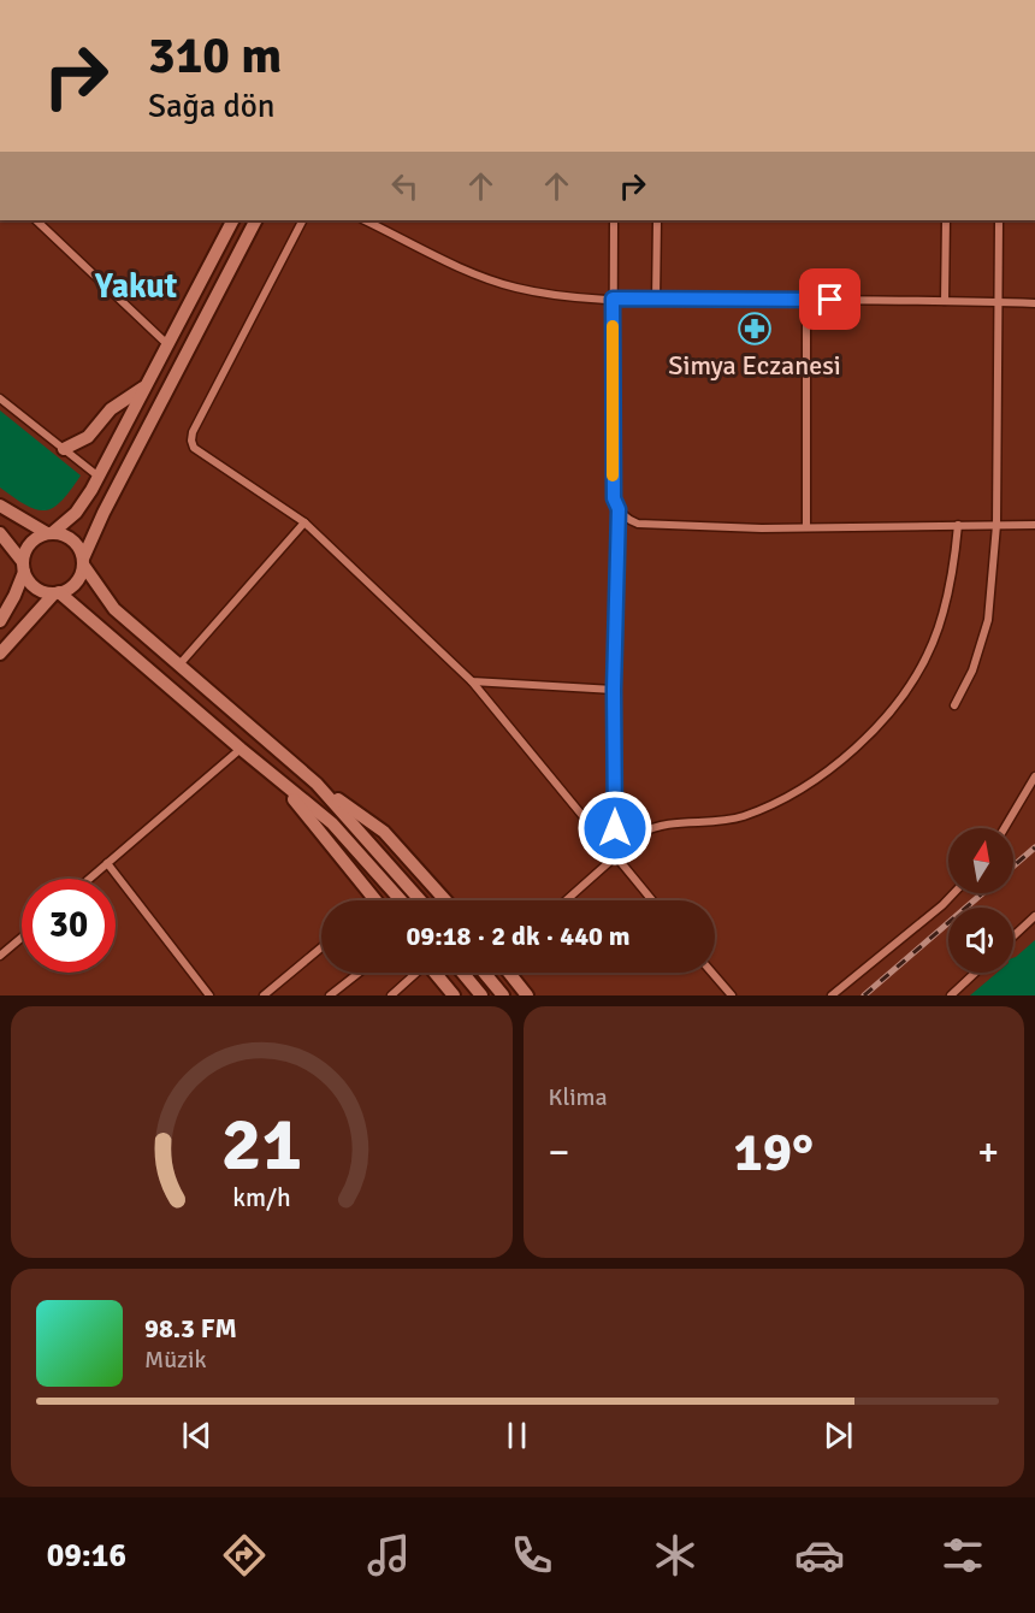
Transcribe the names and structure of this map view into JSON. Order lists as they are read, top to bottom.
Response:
{
  "districts": ["Yakut"],
  "places": {
    "pharmacy": ["Simya Eczanesi"]
  },
  "north": "top",
  "page": {
    "turn": ["310 m", "Sağa dön"],
    "limit": "30",
    "trip": "09:18 · 2 dk · 440 m",
    "tile": "Klima",
    "heat": ["−", "19°", "+"],
    "song": ["98.3 FM", "Müzik"],
    "tabs": "09:16",
    "gauge": ["21", "km/h"]
  }
}
